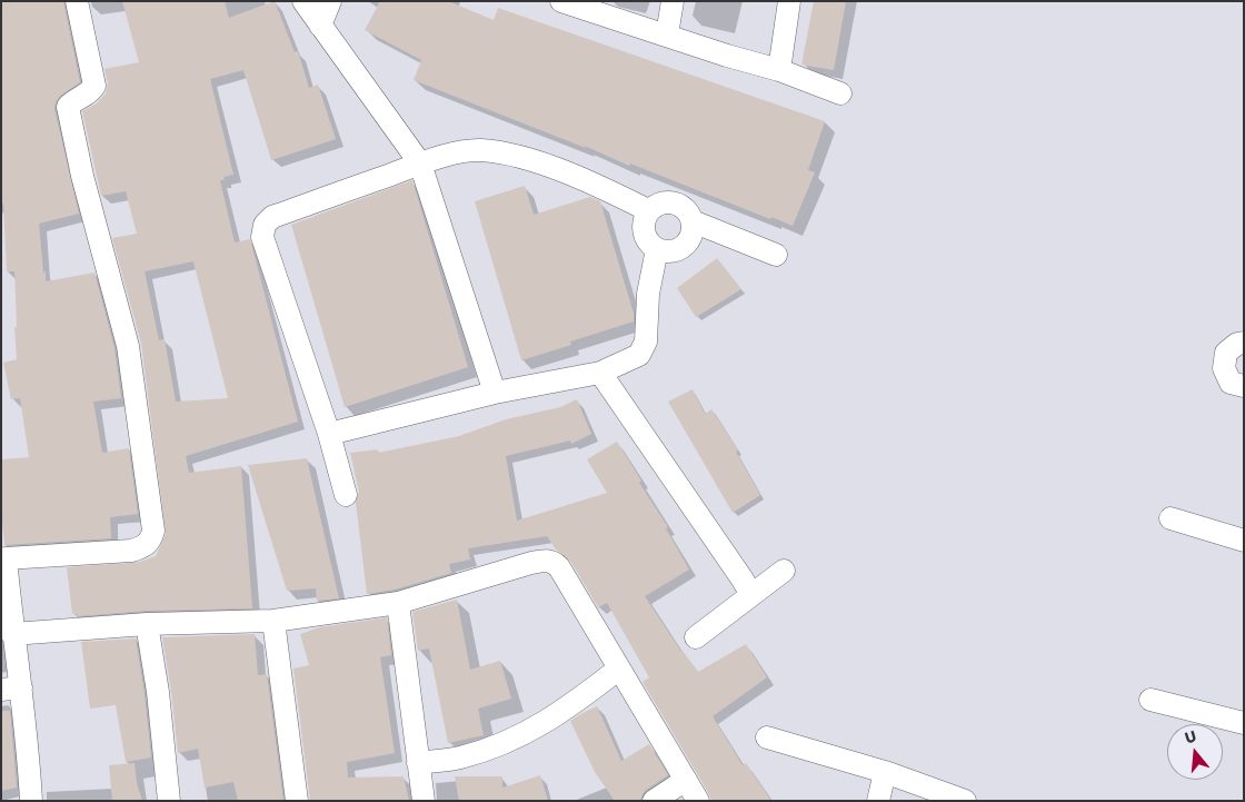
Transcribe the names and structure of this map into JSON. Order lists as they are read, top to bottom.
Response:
{
  "north": "top"
}
